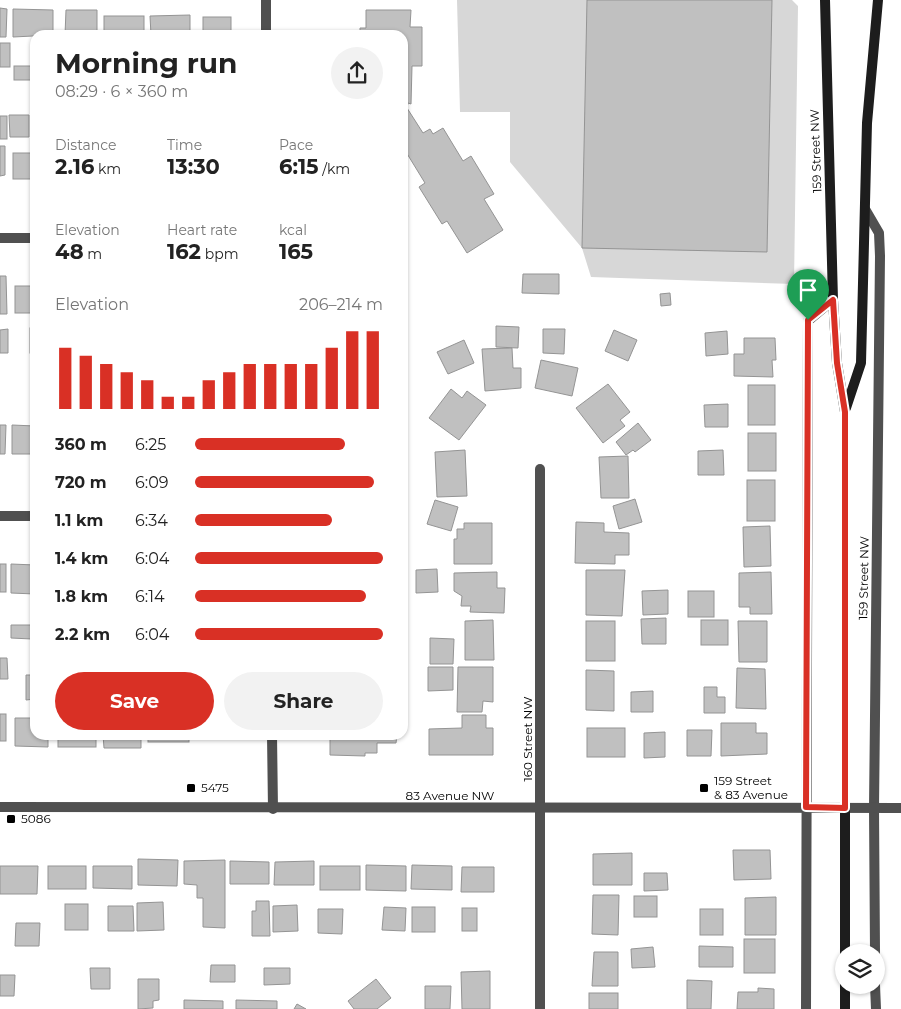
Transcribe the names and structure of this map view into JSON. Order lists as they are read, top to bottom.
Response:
{
  "streets": {
    "main road": ["159 Street NW"],
    "street": ["160 Street NW", "83 Avenue NW"]
  },
  "crossings": [
    ["159 Street NW", "83 Avenue NW"],
    ["160 Street NW", "83 Avenue NW"]
  ],
  "places": {
    "transit": ["5475", "159 Street & 83 Avenue", "5086"]
  },
  "page": {
    "heading": ["Morning run", "08:29 · 6 × 360 m"],
    "stats": [
      ["Distance", "2.16 km"],
      ["Time", "13:30"],
      ["Pace", "6:15 /km"],
      ["Elevation", "48 m"],
      ["Heart rate", "162 bpm"],
      ["kcal", "165"]
    ],
    "chart": ["Elevation", "206–214 m"],
    "list": [
      {
        "name": "360 m",
        "note": "6:25"
      },
      {
        "name": "720 m",
        "note": "6:09"
      },
      {
        "name": "1.1 km",
        "note": "6:34"
      },
      {
        "name": "1.4 km",
        "note": "6:04"
      },
      {
        "name": "1.8 km",
        "note": "6:14"
      },
      {
        "name": "2.2 km",
        "note": "6:04"
      }
    ],
    "buttons": ["Save", "Share"]
  }
}
